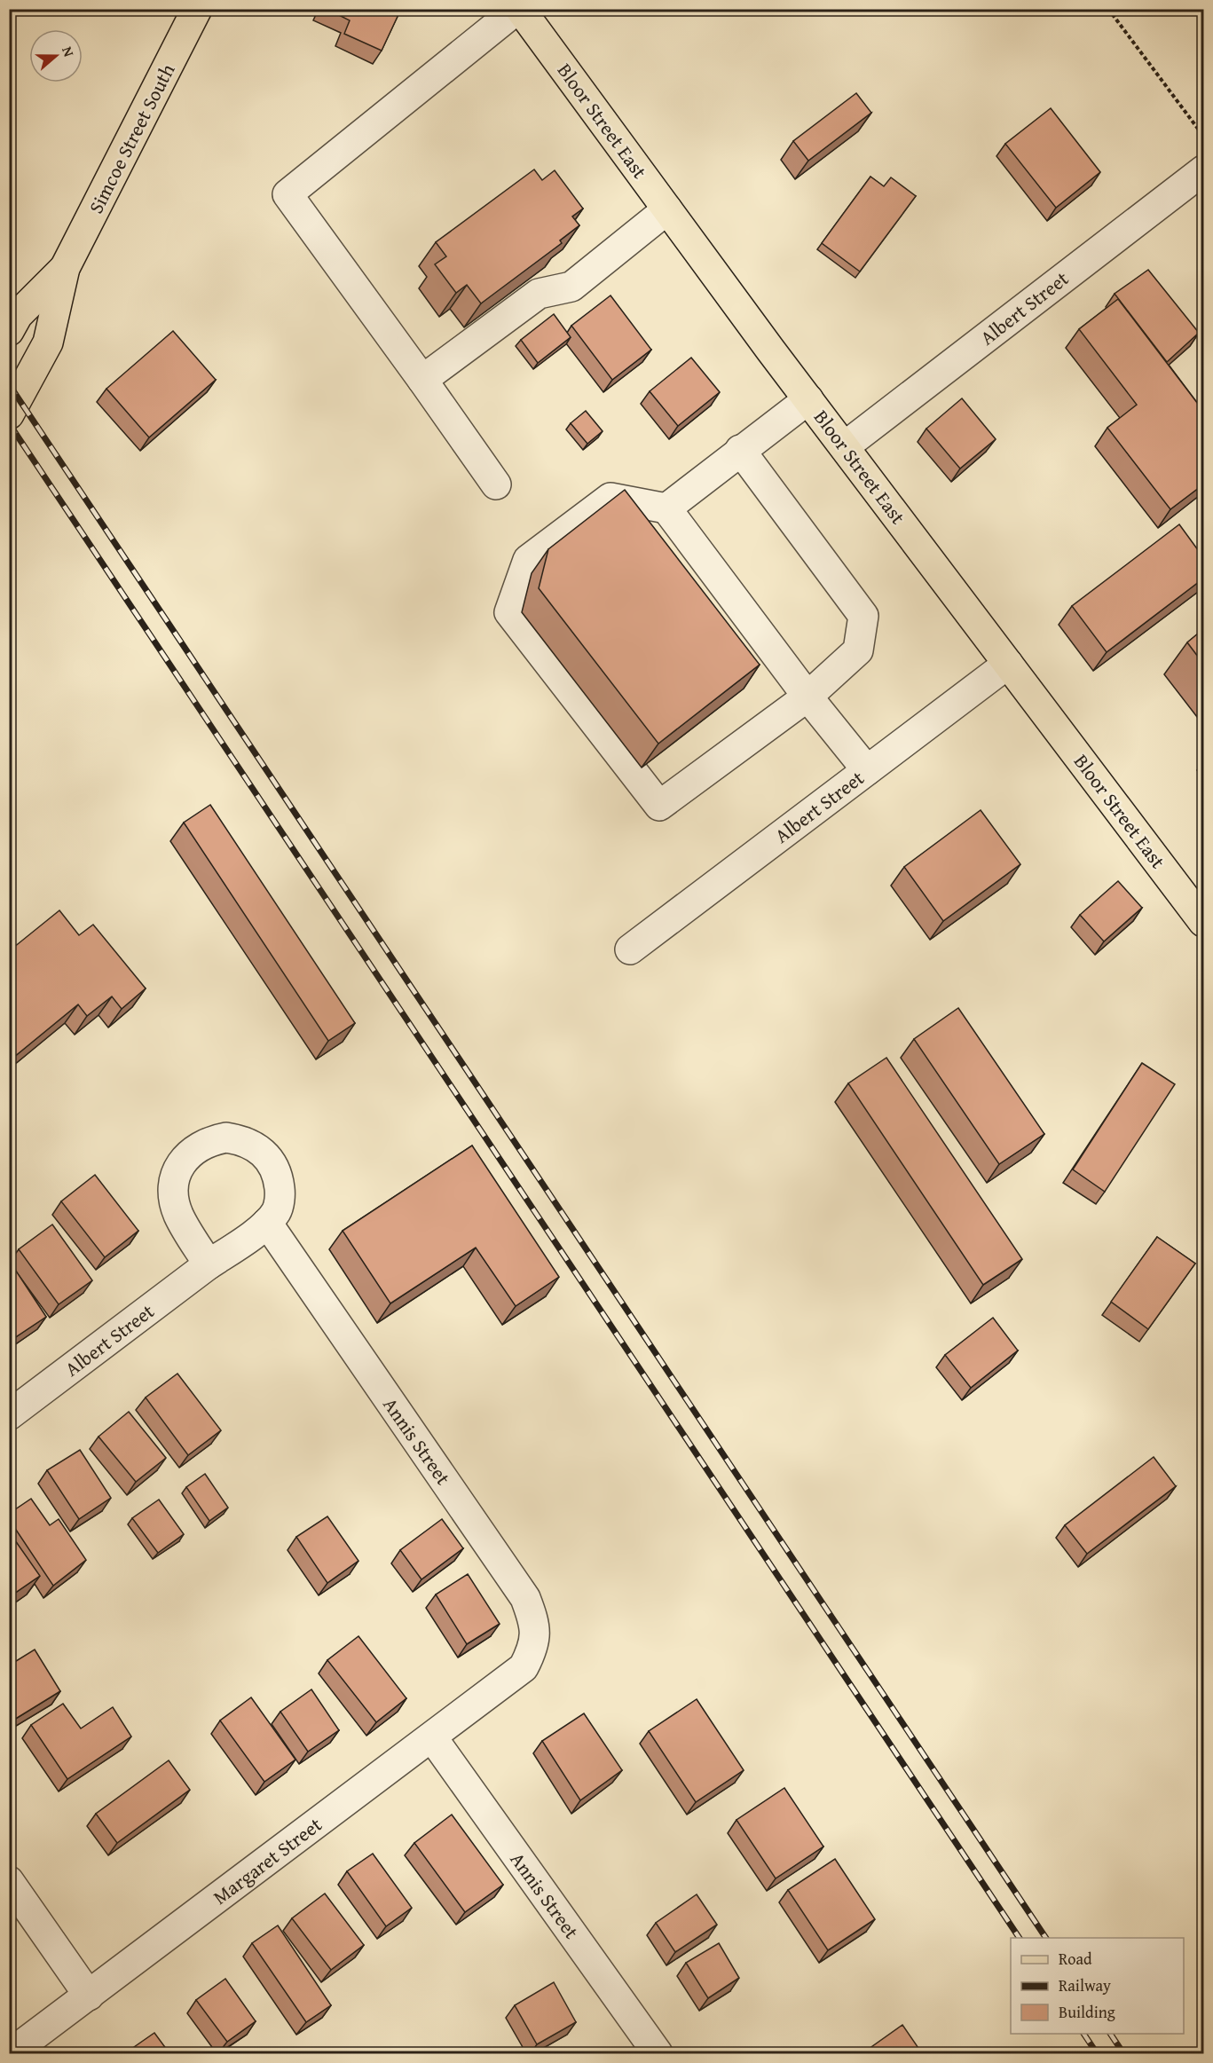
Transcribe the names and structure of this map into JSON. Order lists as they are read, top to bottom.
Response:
{
  "streets": {
    "main road": ["Bloor Street East", "Simcoe Street South"],
    "street": ["Albert Street", "Annis Street", "Margaret Street"]
  },
  "crossings": [
    ["Bloor Street East", "Albert Street"],
    ["Albert Street", "Annis Street"],
    ["Annis Street", "Margaret Street"]
  ],
  "legend": ["Road", "Railway", "Building"],
  "north": "right"
}
